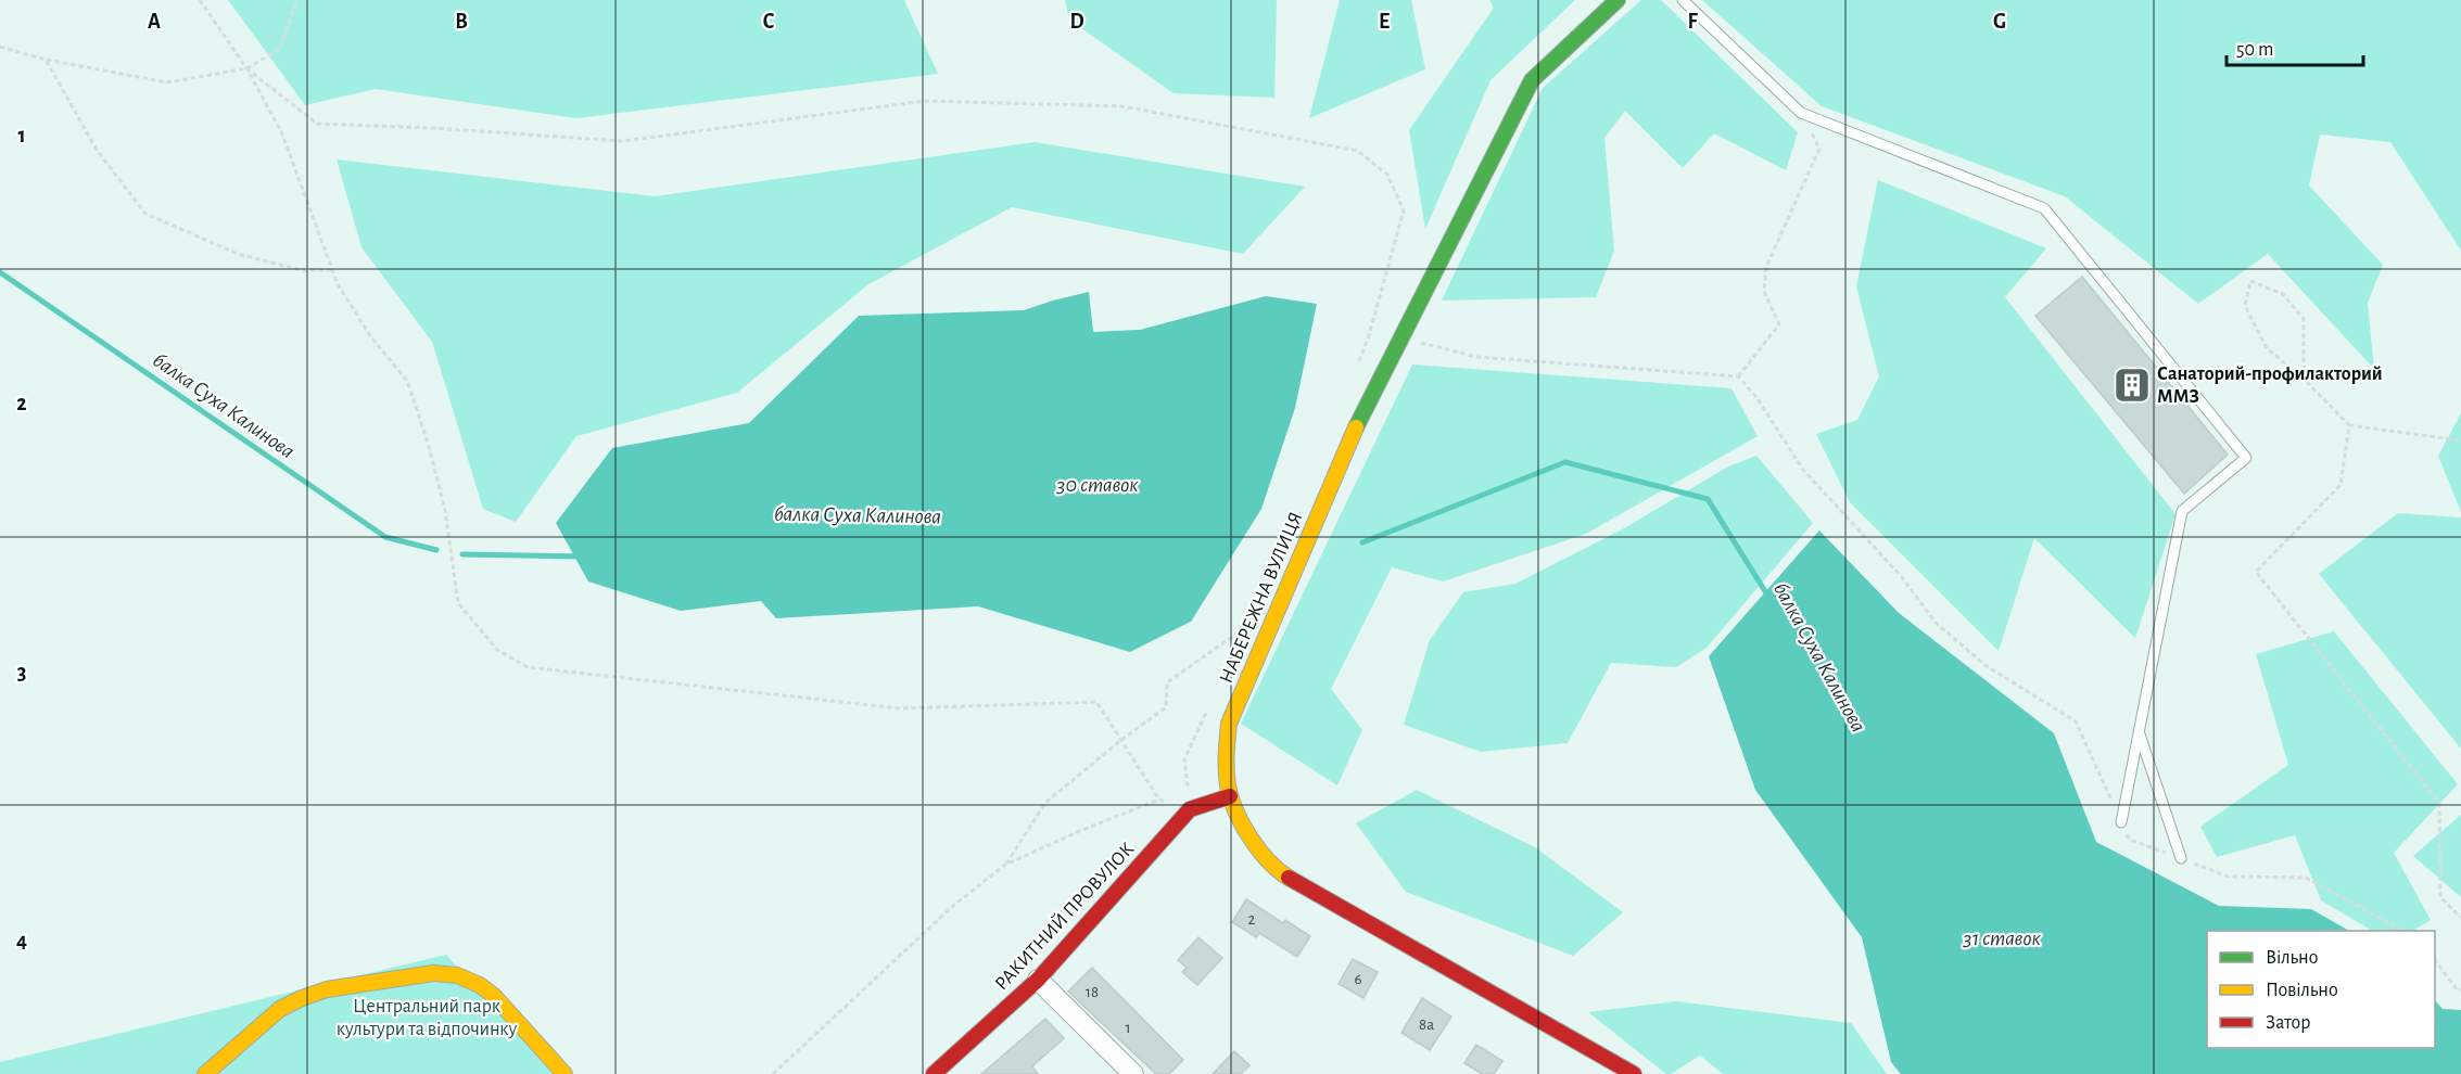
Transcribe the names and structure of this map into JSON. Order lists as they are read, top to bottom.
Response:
{
  "streets": {
    "street": ["НАБЕРЕЖНА ВУЛИЦЯ", "РАКИТНИЙ ПРОВУЛОК"]
  },
  "water": ["балка Суха Калинова", "30 ставок", "31 ставок"],
  "parks": ["Центральний парк культури та відпочинку"],
  "places": {
    "building": ["Санаторий-профилакторий ММЗ"]
  },
  "house_numbers": [
    "2",
    "6",
    "18",
    "8а",
    "1"
  ],
  "legend": ["Вільно", "Повільно", "Затор"],
  "scale_bar": "50 m",
  "grid": {
    "columns": [
      "A",
      "B",
      "C",
      "D",
      "E",
      "F",
      "G"
    ],
    "rows": [
      "1",
      "2",
      "3",
      "4"
    ]
  }
}
